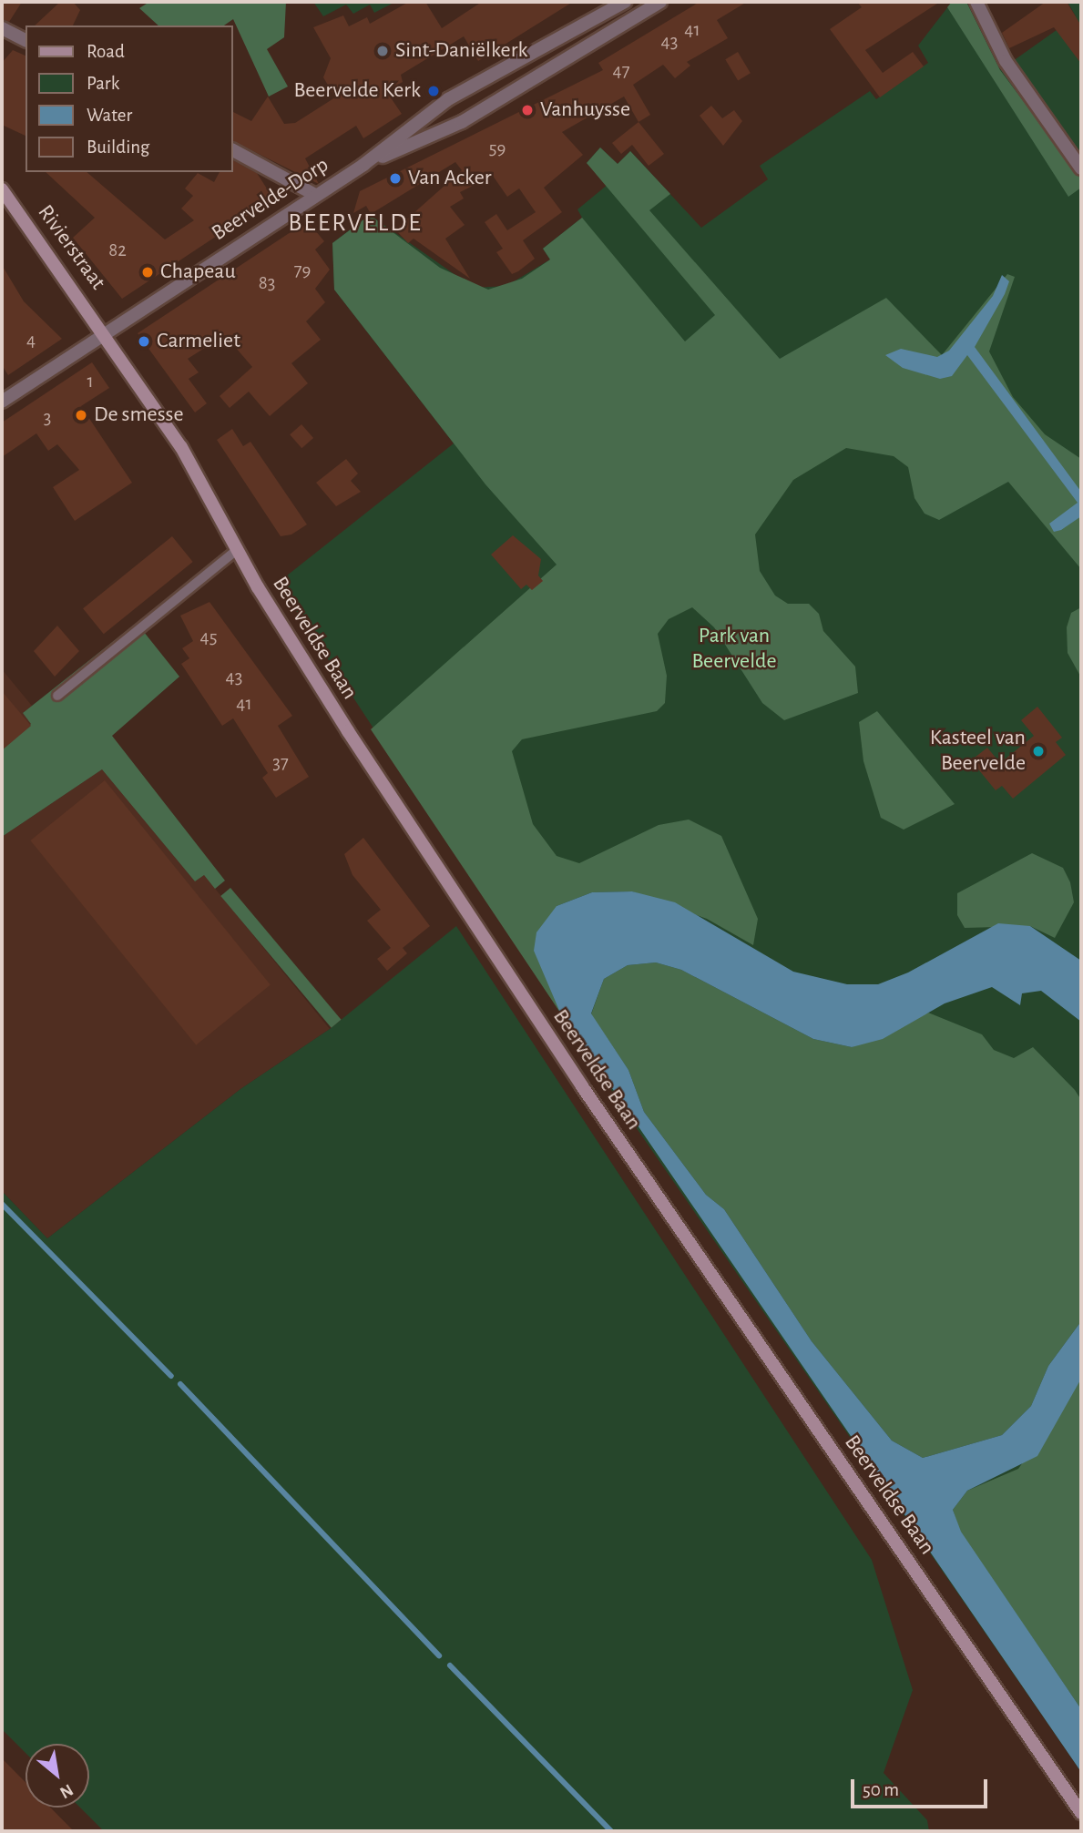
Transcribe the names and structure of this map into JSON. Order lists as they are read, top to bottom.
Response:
{
  "streets": {
    "main road": ["Rivierstraat", "Beerveldse Baan"],
    "street": ["Beervelde-Dorp"]
  },
  "crossings": [
    ["Beervelde-Dorp", "Rivierstraat"],
    ["Beervelde-Dorp", "Beerveldse Baan"],
    ["Rivierstraat", "Beerveldse Baan"]
  ],
  "districts": ["BEERVELDE"],
  "parks": ["Park van Beervelde"],
  "places": [
    "Sint-Daniëlkerk",
    "Beervelde Kerk",
    "Vanhuysse",
    "Van Acker",
    "Chapeau",
    "Carmeliet",
    "De smesse",
    "Kasteel van Beervelde"
  ],
  "house_numbers": [
    "41",
    "43",
    "47",
    "59",
    "82",
    "79",
    "83",
    "4",
    "1",
    "3",
    "45",
    "43",
    "41",
    "37"
  ],
  "legend": [
    "Road",
    "Park",
    "Water",
    "Building"
  ],
  "scale_bar": "50 m",
  "north": "bottom right"
}
